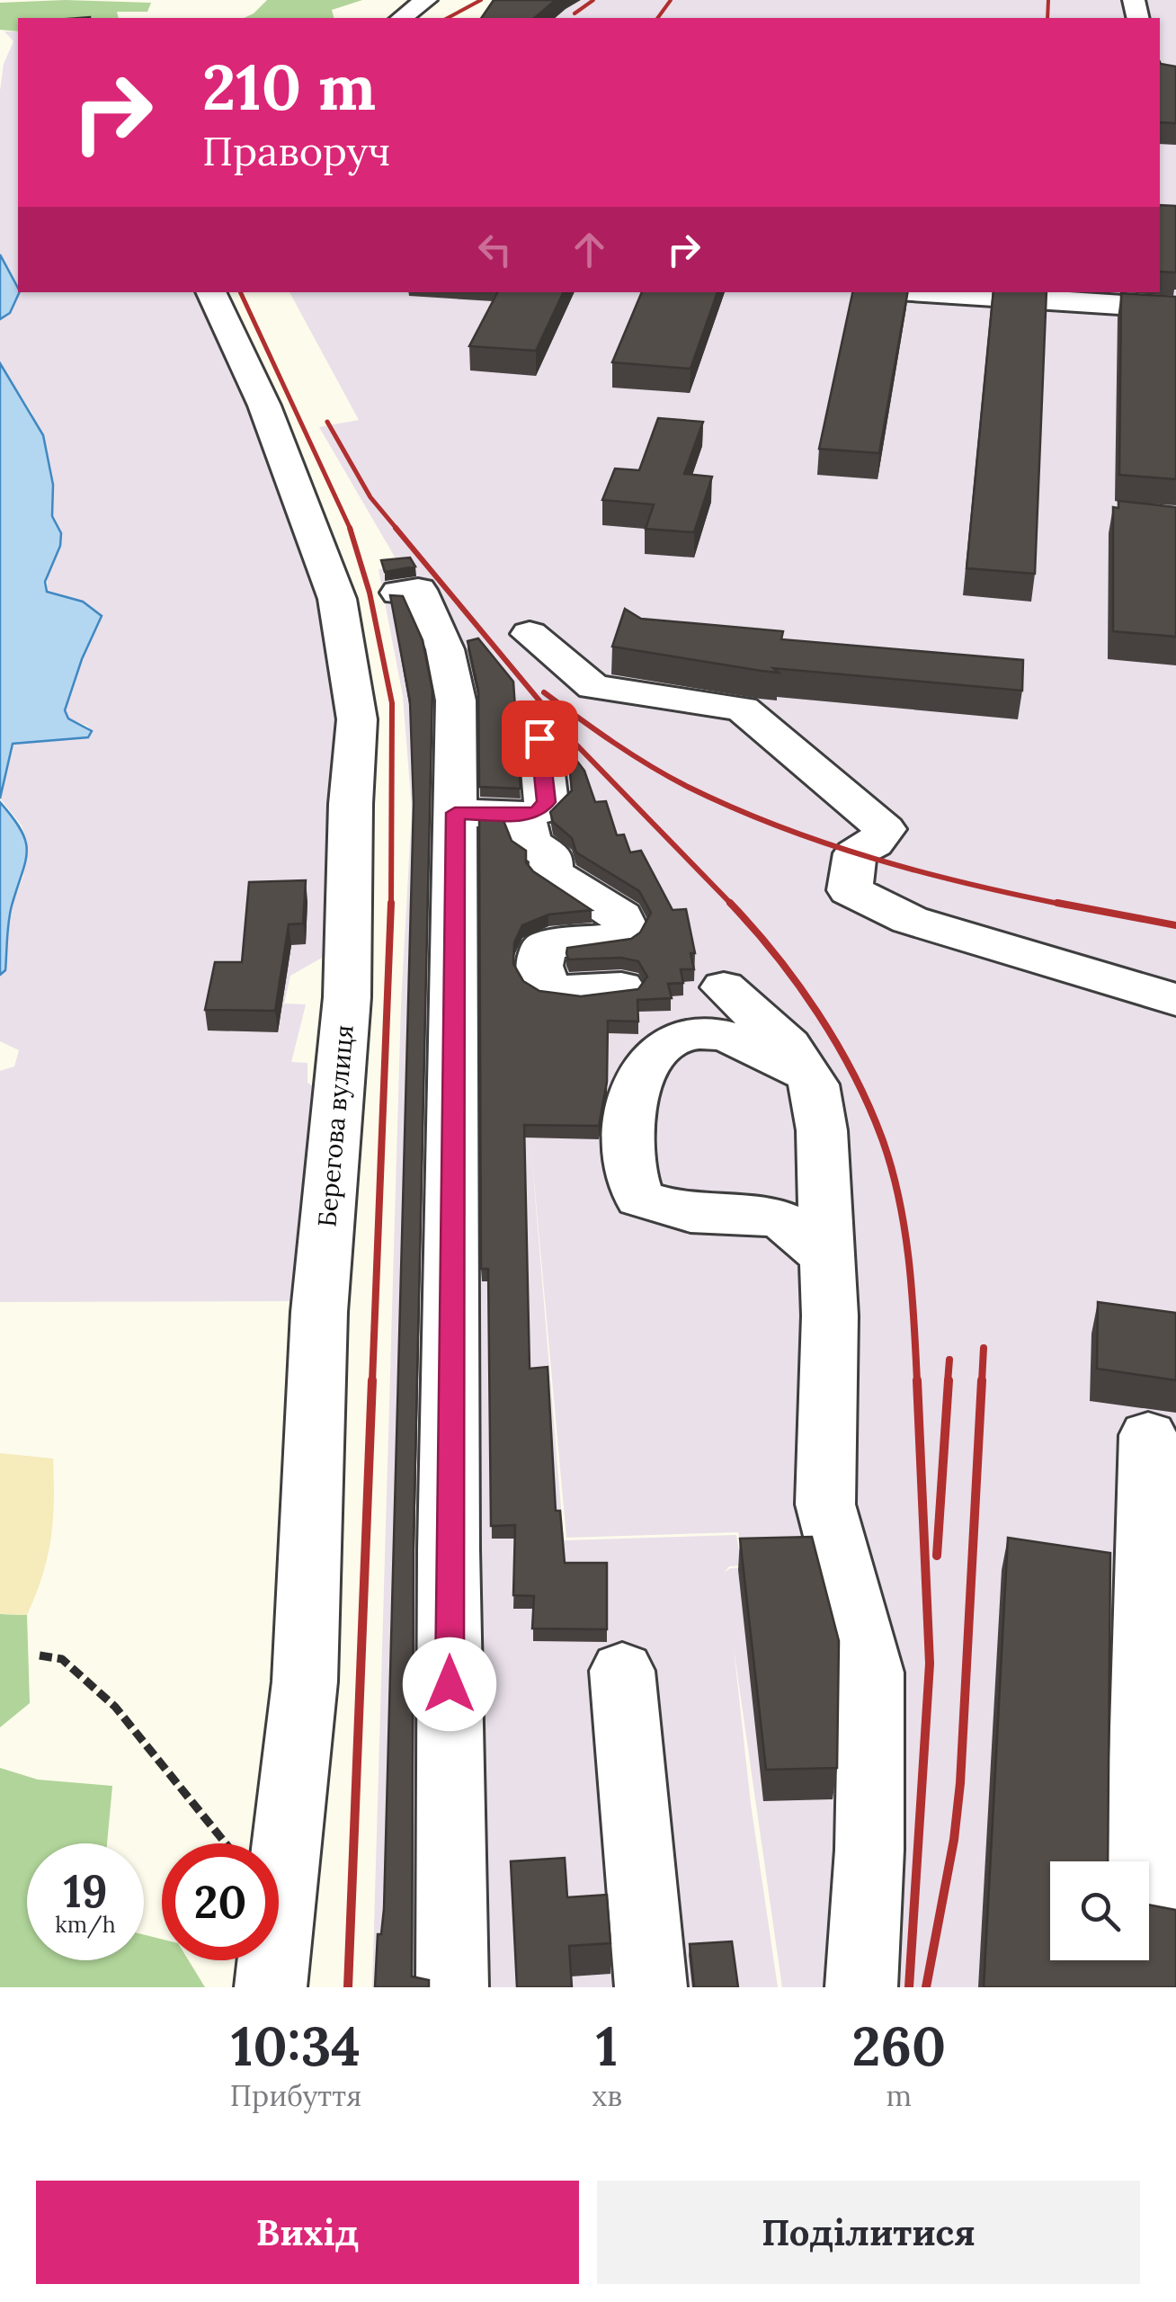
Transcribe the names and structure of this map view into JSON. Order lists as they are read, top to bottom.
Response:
{
  "streets": {
    "street": ["Берегова вулиця"]
  },
  "page": {
    "turn": ["210 m", "Праворуч"],
    "speed": "19 km/h",
    "limit": "20",
    "eta": [
      "10:34",
      "Прибуття",
      "1",
      "хв",
      "260",
      "m"
    ],
    "buttons": ["Вихід", "Поділитися"]
  }
}
